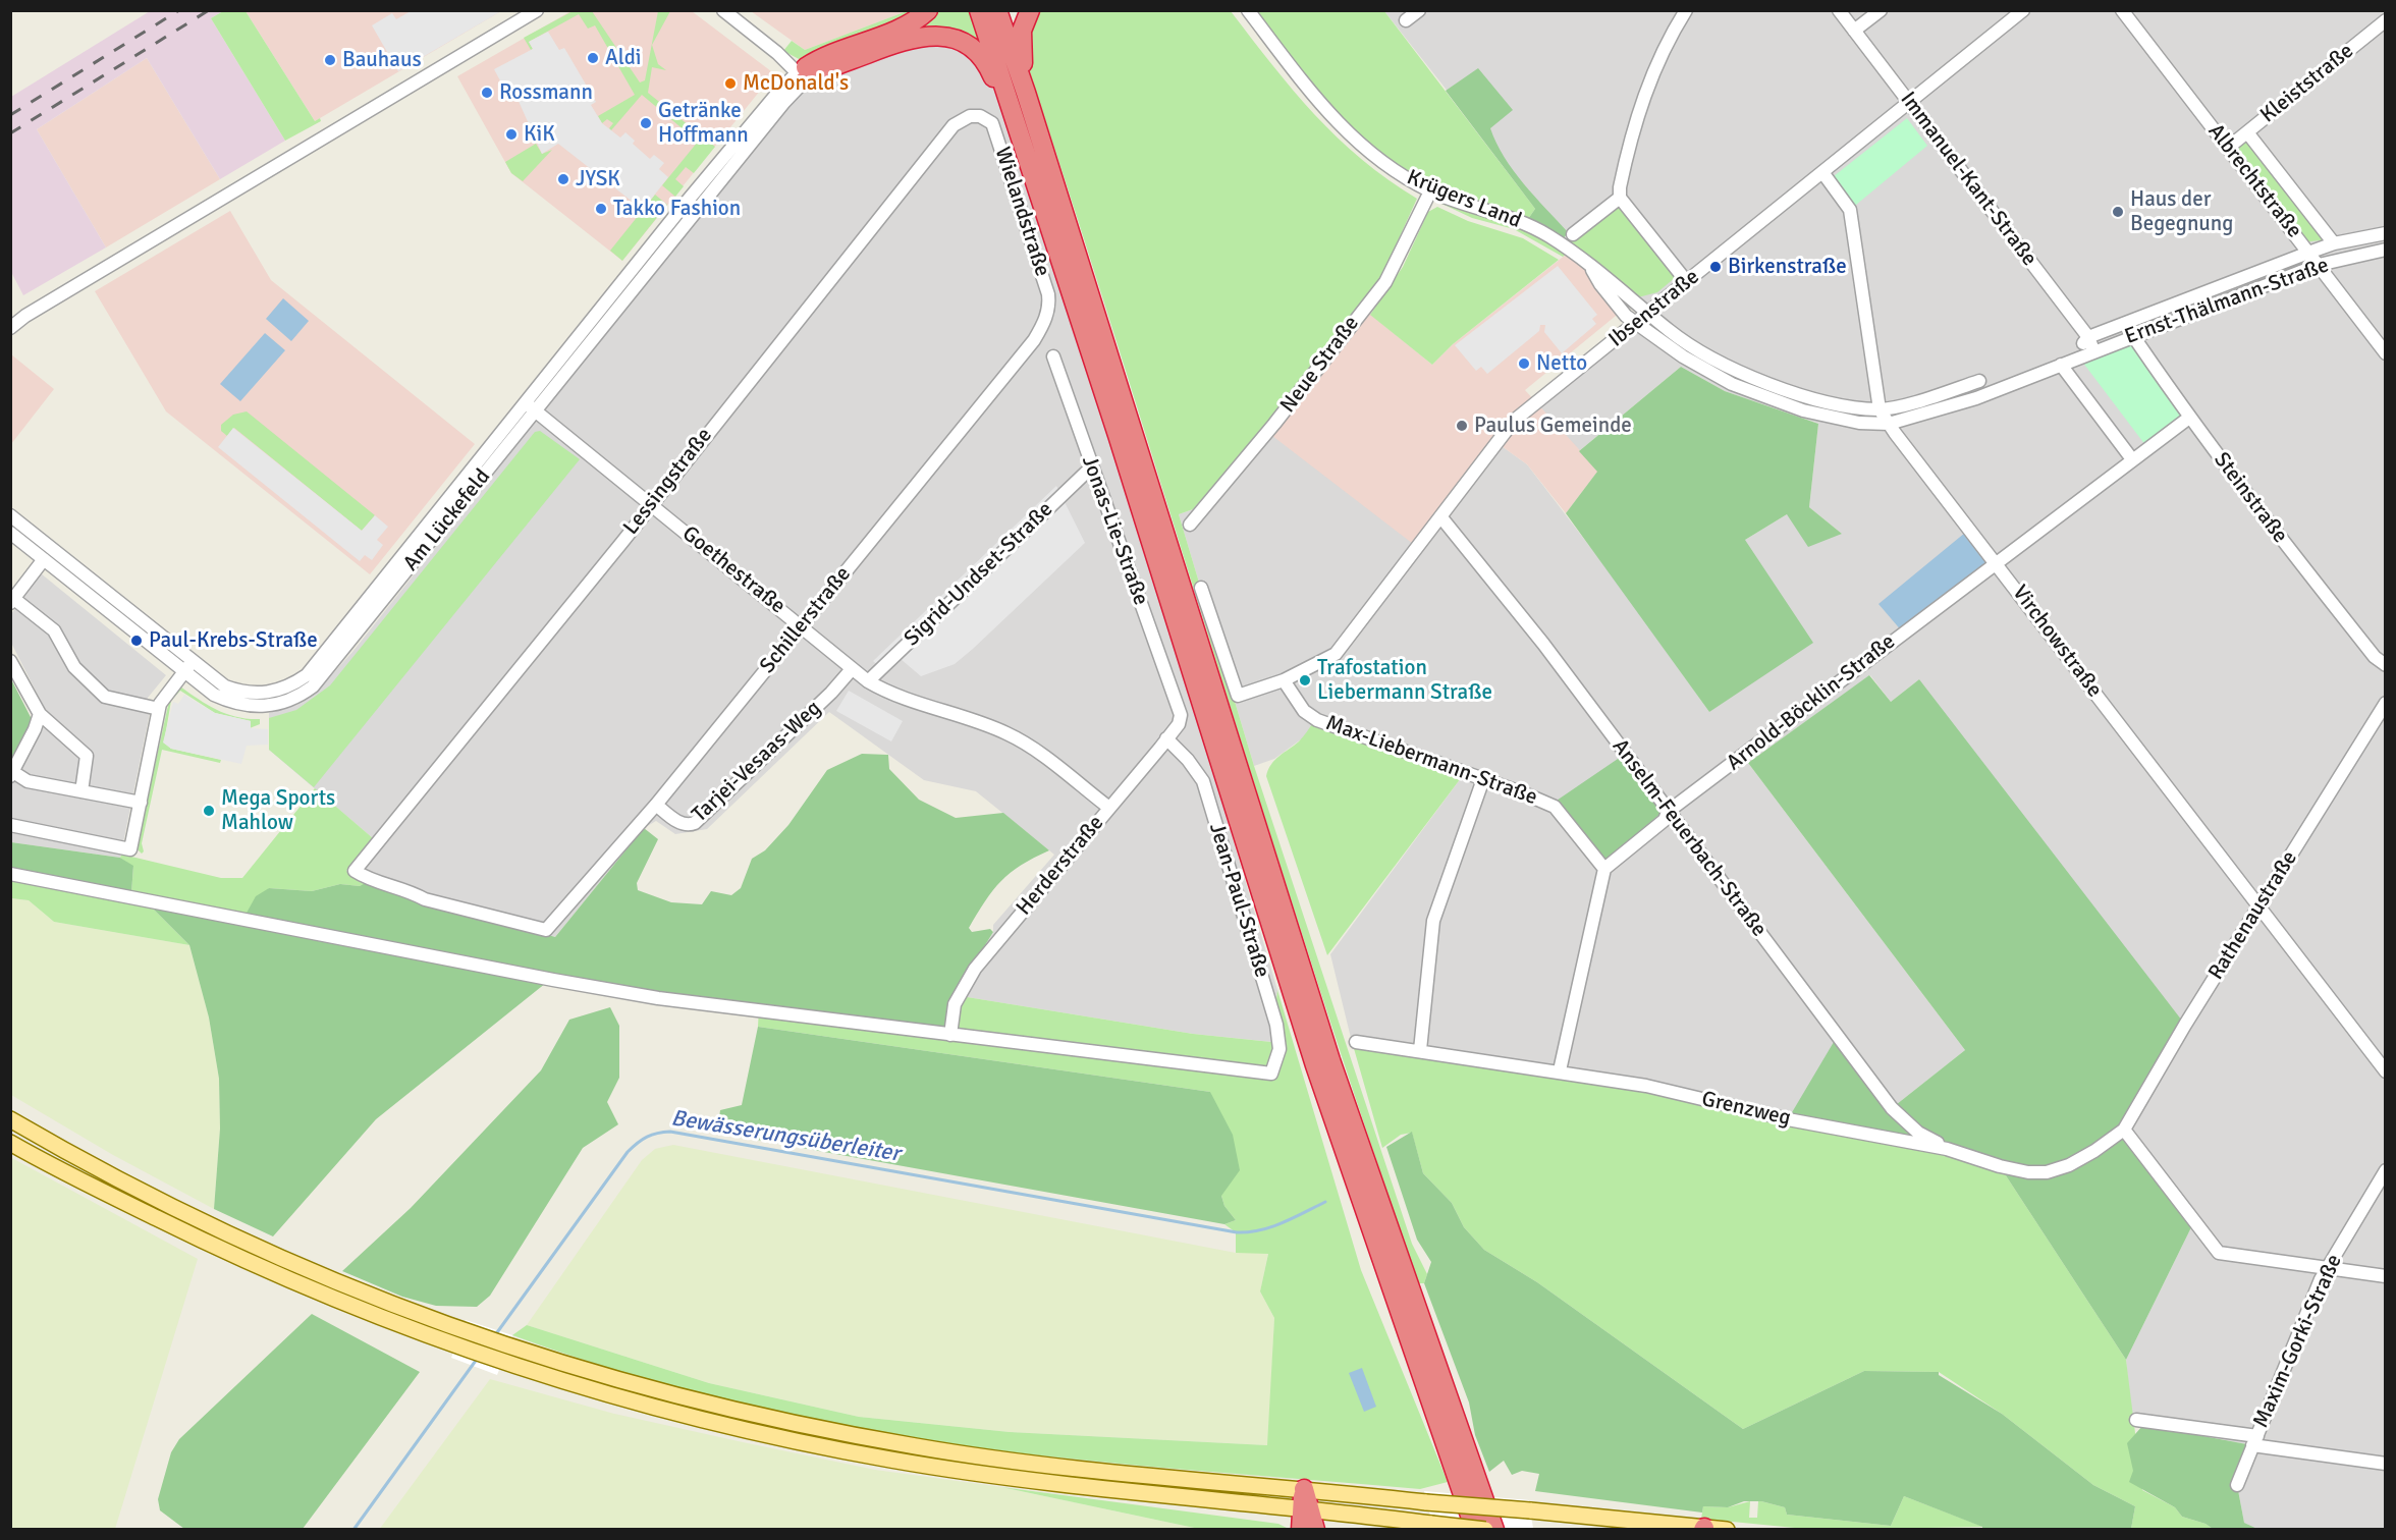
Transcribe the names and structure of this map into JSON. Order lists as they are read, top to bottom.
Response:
{
  "streets": {
    "street": [
      "Kleiststraße",
      "Immanuel-Kant-Straße",
      "Albrechtstraße",
      "Krügers Land",
      "Wielandstraße",
      "Ernst-Thälmann-Straße",
      "Ibsenstraße",
      "Neue Straße",
      "Lessingstraße",
      "Steinstraße",
      "Am Lückefeld",
      "Jonas-Lie-Straße",
      "Goethestraße",
      "Sigrid-Undset-Straße",
      "Schillerstraße",
      "Virchowstraße",
      "Arnold-Böcklin-Straße",
      "Max-Liebermann-Straße",
      "Tarjei-Vesaas-Weg",
      "Anselm-Feuerbach-Straße",
      "Herderstraße",
      "Jean-Paul-Straße",
      "Rathenaustraße",
      "Grenzweg",
      "Maxim-Gorki-Straße"
    ]
  },
  "crossings": [
    ["Kleiststraße", "Albrechtstraße"],
    ["Immanuel-Kant-Straße", "Ernst-Thälmann-Straße"],
    ["Immanuel-Kant-Straße", "Ibsenstraße"],
    ["Albrechtstraße", "Ernst-Thälmann-Straße"],
    ["Krügers Land", "Ernst-Thälmann-Straße"],
    ["Krügers Land", "Ibsenstraße"],
    ["Krügers Land", "Neue Straße"],
    ["Wielandstraße", "Lessingstraße"],
    ["Wielandstraße", "Schillerstraße"],
    ["Ernst-Thälmann-Straße", "Ibsenstraße"],
    ["Ernst-Thälmann-Straße", "Steinstraße"],
    ["Ernst-Thälmann-Straße", "Virchowstraße"],
    ["Ibsenstraße", "Virchowstraße"],
    ["Ibsenstraße", "Max-Liebermann-Straße"],
    ["Ibsenstraße", "Anselm-Feuerbach-Straße"],
    ["Lessingstraße", "Goethestraße"],
    ["Lessingstraße", "Schillerstraße"],
    ["Steinstraße", "Arnold-Böcklin-Straße"],
    ["Am Lückefeld", "Goethestraße"],
    ["Jonas-Lie-Straße", "Sigrid-Undset-Straße"],
    ["Jonas-Lie-Straße", "Herderstraße"],
    ["Goethestraße", "Sigrid-Undset-Straße"],
    ["Goethestraße", "Schillerstraße"],
    ["Goethestraße", "Tarjei-Vesaas-Weg"],
    ["Goethestraße", "Herderstraße"],
    ["Schillerstraße", "Tarjei-Vesaas-Weg"],
    ["Virchowstraße", "Arnold-Böcklin-Straße"],
    ["Virchowstraße", "Rathenaustraße"],
    ["Arnold-Böcklin-Straße", "Max-Liebermann-Straße"],
    ["Arnold-Böcklin-Straße", "Anselm-Feuerbach-Straße"],
    ["Anselm-Feuerbach-Straße", "Grenzweg"],
    ["Herderstraße", "Jean-Paul-Straße"],
    ["Rathenaustraße", "Grenzweg"]
  ],
  "water": ["Bewässerungsüberleiter"],
  "places": [
    "Aldi",
    "Bauhaus",
    "McDonald's",
    "Rossmann",
    "Getränke Hoffmann",
    "KiK",
    "JYSK",
    "Takko Fashion",
    "Haus der Begegnung",
    "Birkenstraße",
    "Netto",
    "Paulus Gemeinde",
    "Paul-Krebs-Straße",
    "Trafostation Liebermann Straße",
    "Mega Sports Mahlow"
  ]
}
